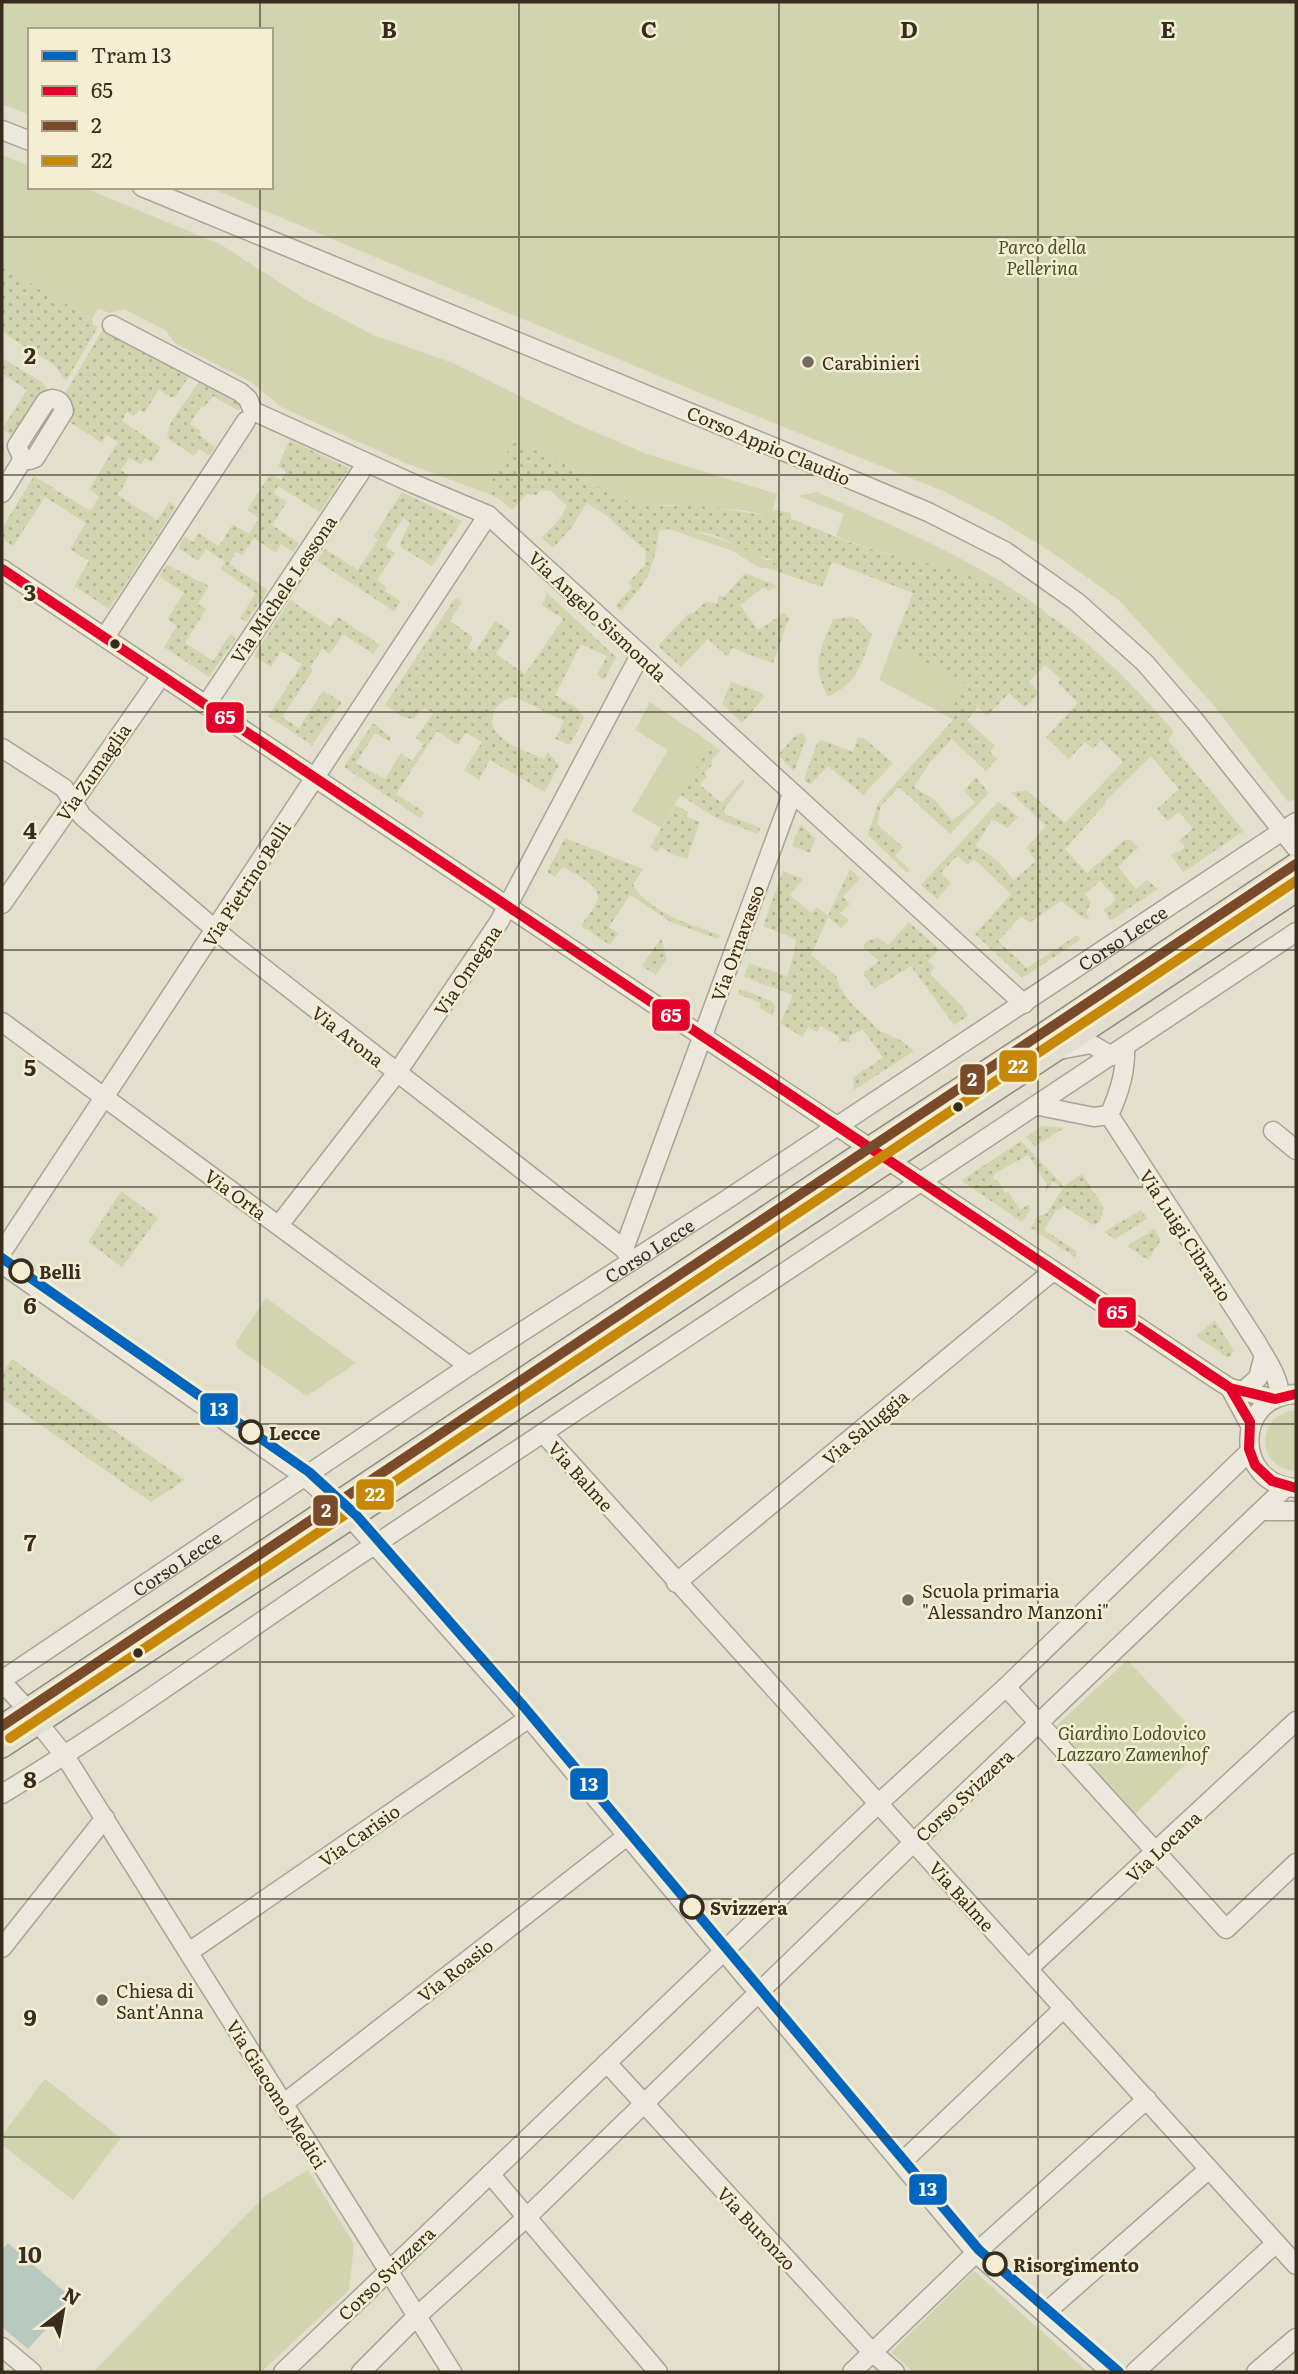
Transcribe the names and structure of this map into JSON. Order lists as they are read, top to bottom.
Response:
{
  "streets": {
    "main road": ["Corso Lecce"],
    "street": [
      "Corso Appio Claudio",
      "Via Michele Lessona",
      "Via Angelo Sismonda",
      "Via Zumaglia",
      "Via Pietrino Belli",
      "Via Ornavasso",
      "Via Omegna",
      "Via Arona",
      "Via Orta",
      "Via Luigi Cibrario",
      "Via Saluggia",
      "Via Balme",
      "Corso Svizzera",
      "Via Carisio",
      "Via Locana",
      "Via Roasio",
      "Via Giacomo Medici",
      "Via Buronzo"
    ]
  },
  "crossings": [
    ["Corso Appio Claudio", "Corso Lecce"],
    ["Via Angelo Sismonda", "Via Pietrino Belli"],
    ["Via Angelo Sismonda", "Corso Lecce"],
    ["Via Angelo Sismonda", "Via Ornavasso"],
    ["Via Angelo Sismonda", "Via Omegna"],
    ["Via Zumaglia", "Via Arona"],
    ["Via Pietrino Belli", "Via Arona"],
    ["Via Pietrino Belli", "Via Orta"],
    ["Corso Lecce", "Via Ornavasso"],
    ["Corso Lecce", "Via Arona"],
    ["Corso Lecce", "Via Orta"],
    ["Corso Lecce", "Via Giacomo Medici"],
    ["Via Ornavasso", "Via Arona"],
    ["Via Omegna", "Via Arona"],
    ["Via Omegna", "Via Orta"],
    ["Via Saluggia", "Via Balme"],
    ["Via Balme", "Corso Svizzera"],
    ["Via Balme", "Via Locana"],
    ["Corso Svizzera", "Via Giacomo Medici"],
    ["Corso Svizzera", "Via Buronzo"],
    ["Via Carisio", "Via Giacomo Medici"],
    ["Via Roasio", "Via Giacomo Medici"]
  ],
  "parks": ["Parco della Pellerina", "Giardino Lodovico Lazzaro Zamenhof"],
  "places": [
    "Carabinieri",
    "Belli",
    "Lecce",
    "Scuola primaria \"Alessandro Manzoni\"",
    "Svizzera",
    "Chiesa di Sant'Anna",
    "Risorgimento"
  ],
  "lines": [
    "transit line 65",
    "transit line 2",
    "transit line 22",
    "tram line 13"
  ],
  "legend": [
    "Tram 13",
    "65",
    "2",
    "22"
  ],
  "north": "top right",
  "grid": {
    "columns": [
      "B",
      "C",
      "D",
      "E"
    ],
    "rows": [
      "2",
      "3",
      "4",
      "5",
      "6",
      "7",
      "8",
      "9",
      "10"
    ]
  }
}
